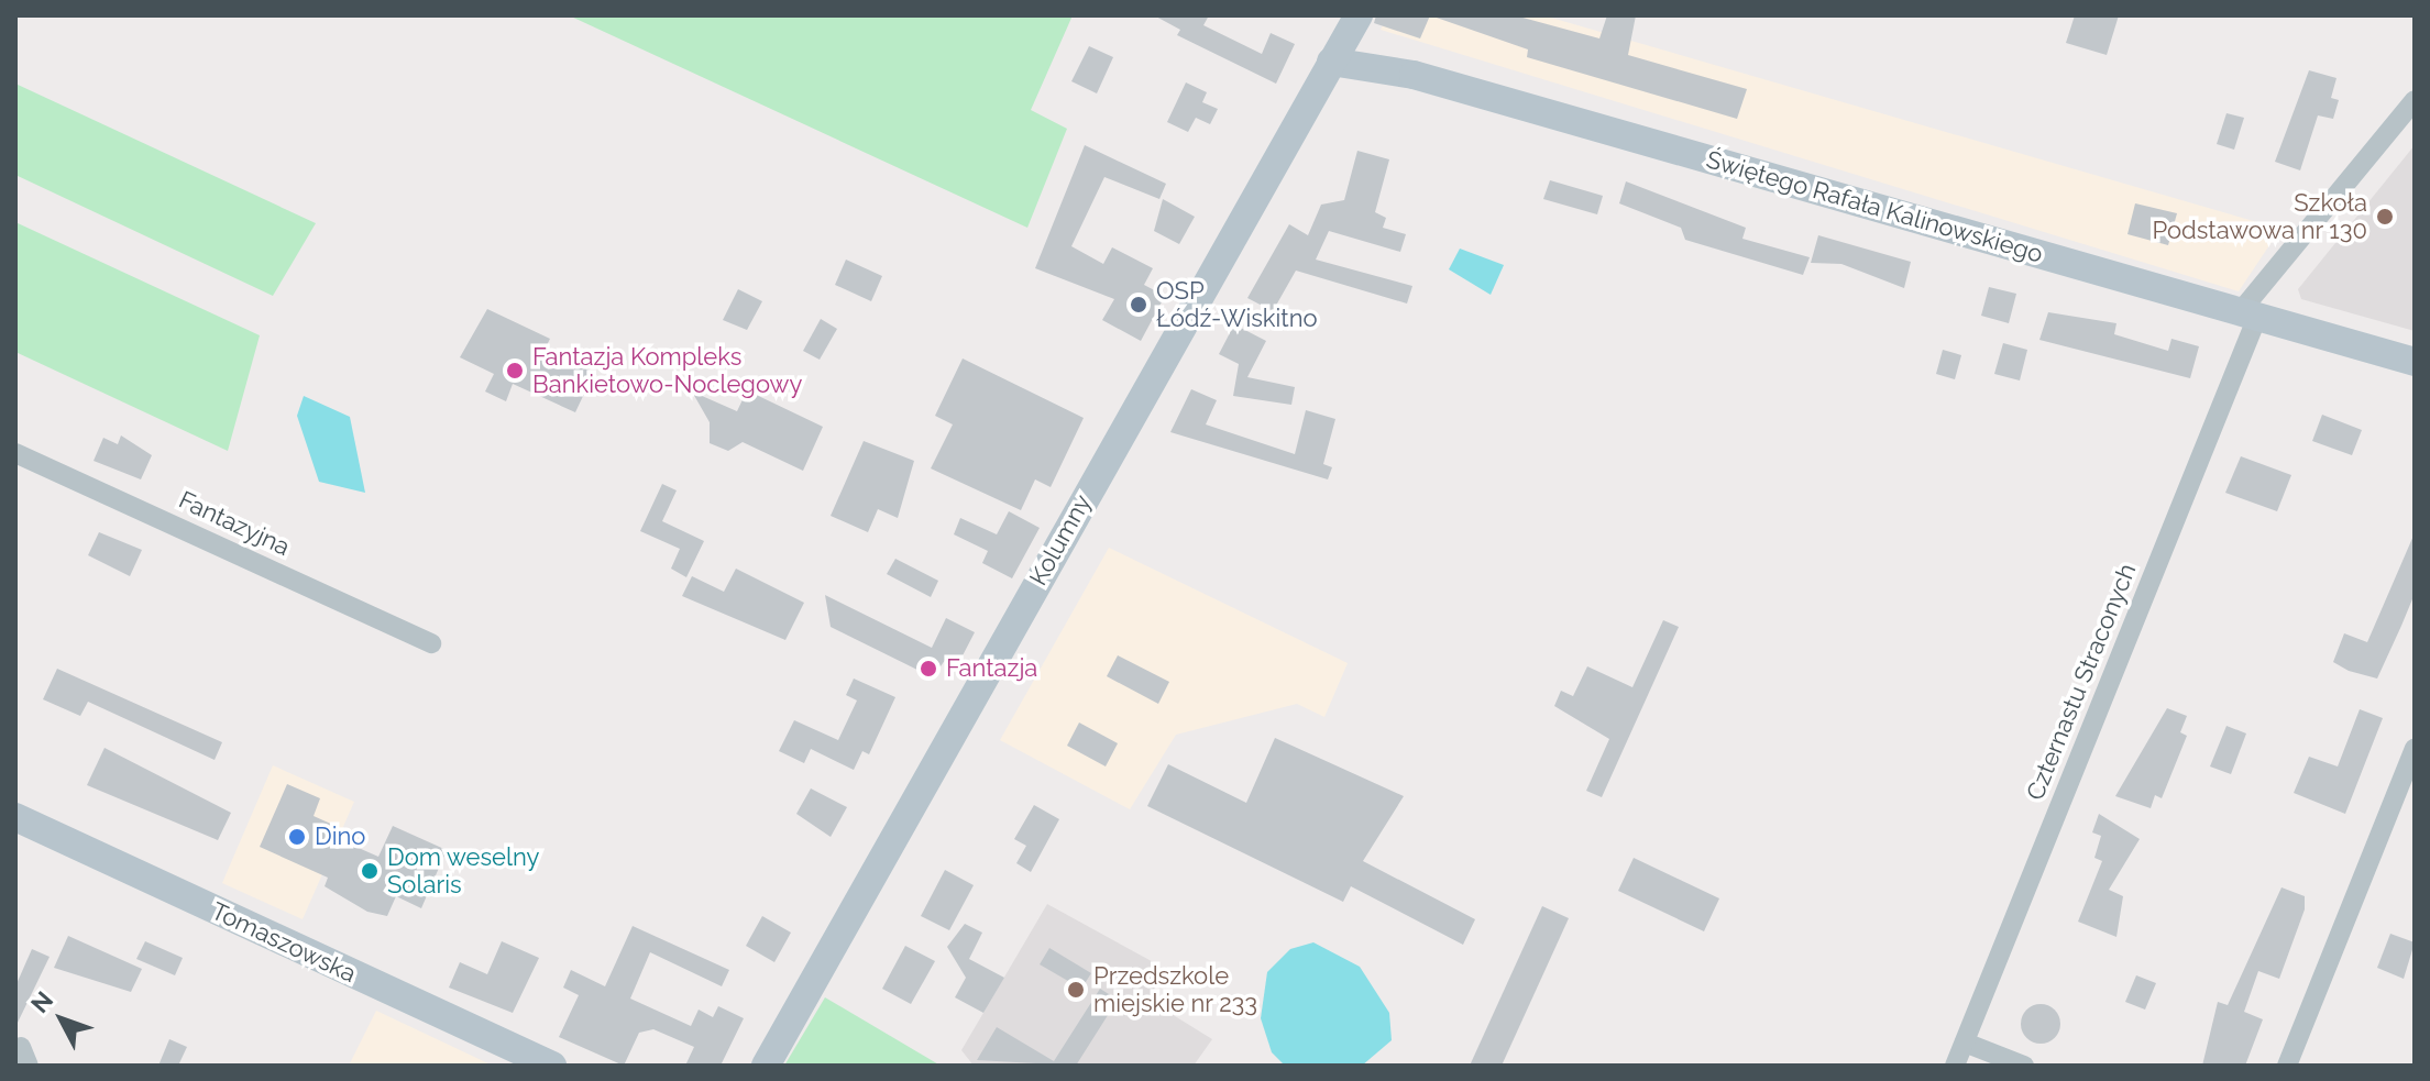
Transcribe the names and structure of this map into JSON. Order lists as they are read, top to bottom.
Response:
{
  "streets": {
    "street": [
      "Świętego Rafała Kalinowskiego",
      "Fantazyjna",
      "Kolumny",
      "Czternastu Straconych",
      "Tomaszowska"
    ]
  },
  "crossings": [
    ["Świętego Rafała Kalinowskiego", "Kolumny"],
    ["Świętego Rafała Kalinowskiego", "Czternastu Straconych"]
  ],
  "places": [
    "Szkoła Podstawowa nr 130",
    "OSP Łódź-Wiskitno",
    "Fantazja Kompleks Bankietowo-Noclegowy",
    "Fantazja",
    "Dino",
    "Dom weselny Solaris",
    "Przedszkole miejskie nr 233"
  ],
  "north": "top left"
}
